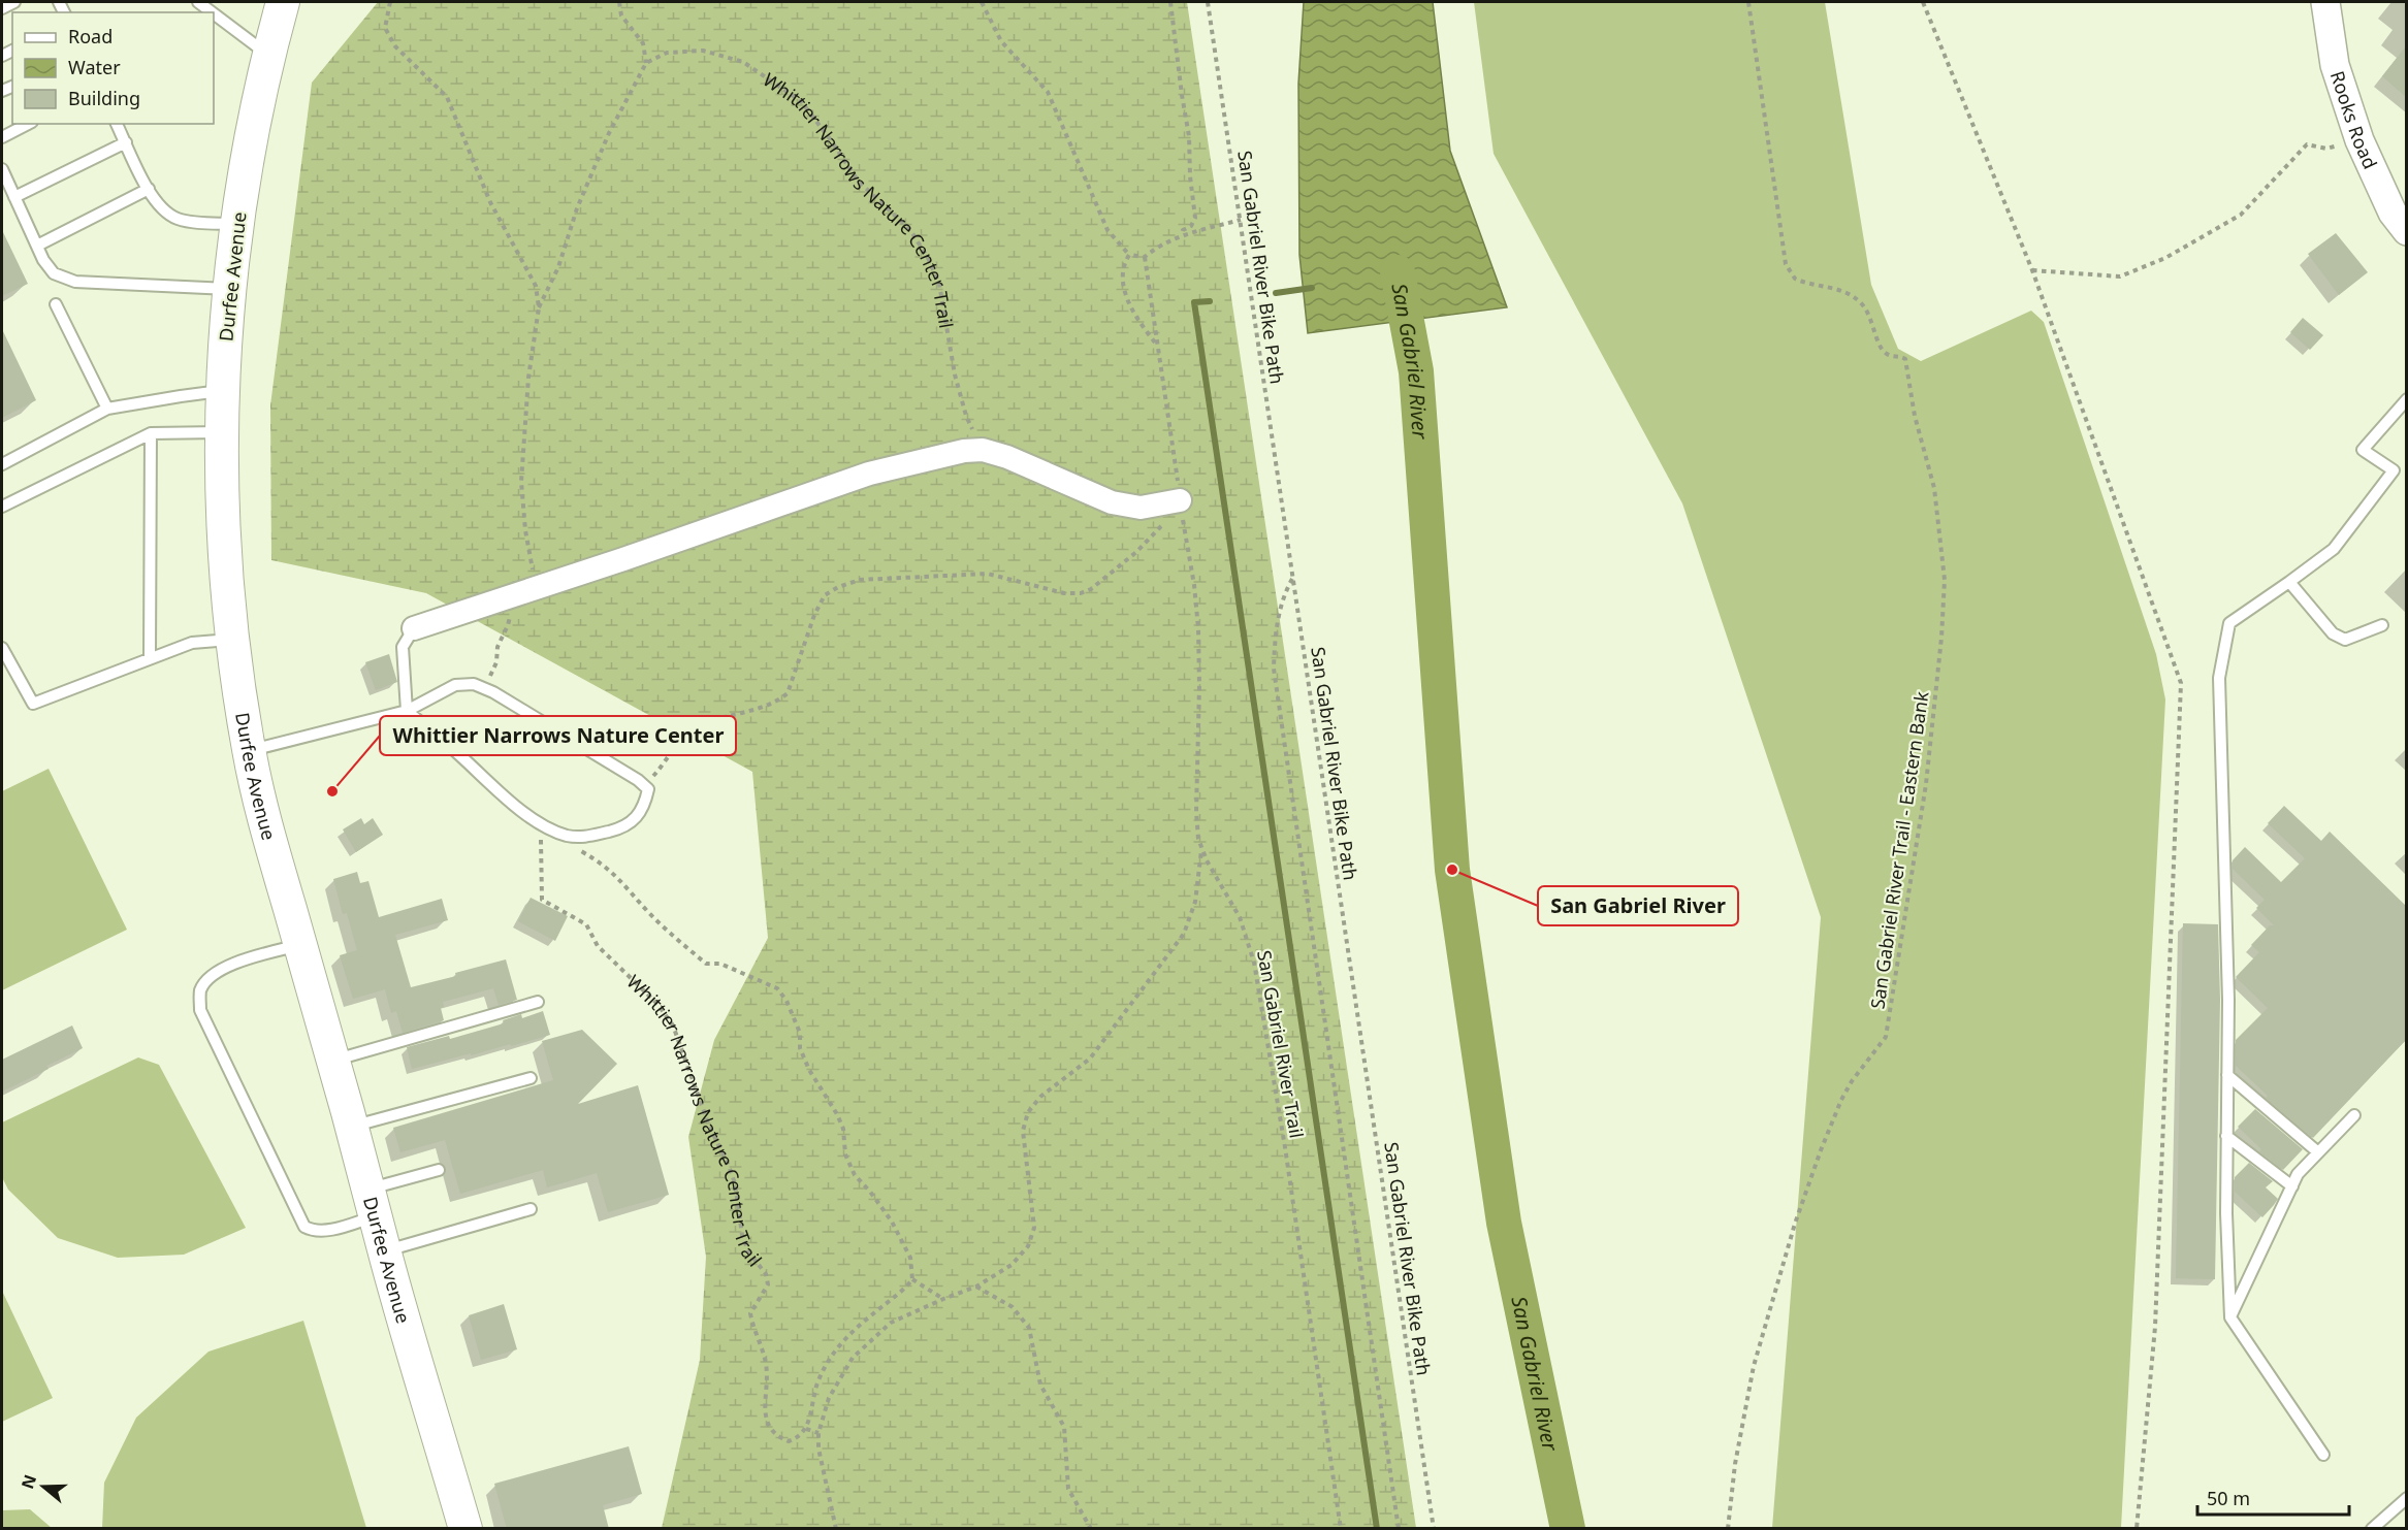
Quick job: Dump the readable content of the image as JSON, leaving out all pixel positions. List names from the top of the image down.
{
  "streets": {
    "main road": ["Durfee Avenue"],
    "street": ["Rooks Road"],
    "path": [
      "Whittier Narrows Nature Center Trail",
      "San Gabriel River Bike Path",
      "San Gabriel River Trail - Eastern Bank",
      "San Gabriel River Trail"
    ]
  },
  "water": ["San Gabriel River"],
  "places": ["Whittier Narrows Nature Center", "San Gabriel River"],
  "legend": ["Road", "Water", "Building"],
  "scale_bar": "50 m",
  "north": "left"
}
